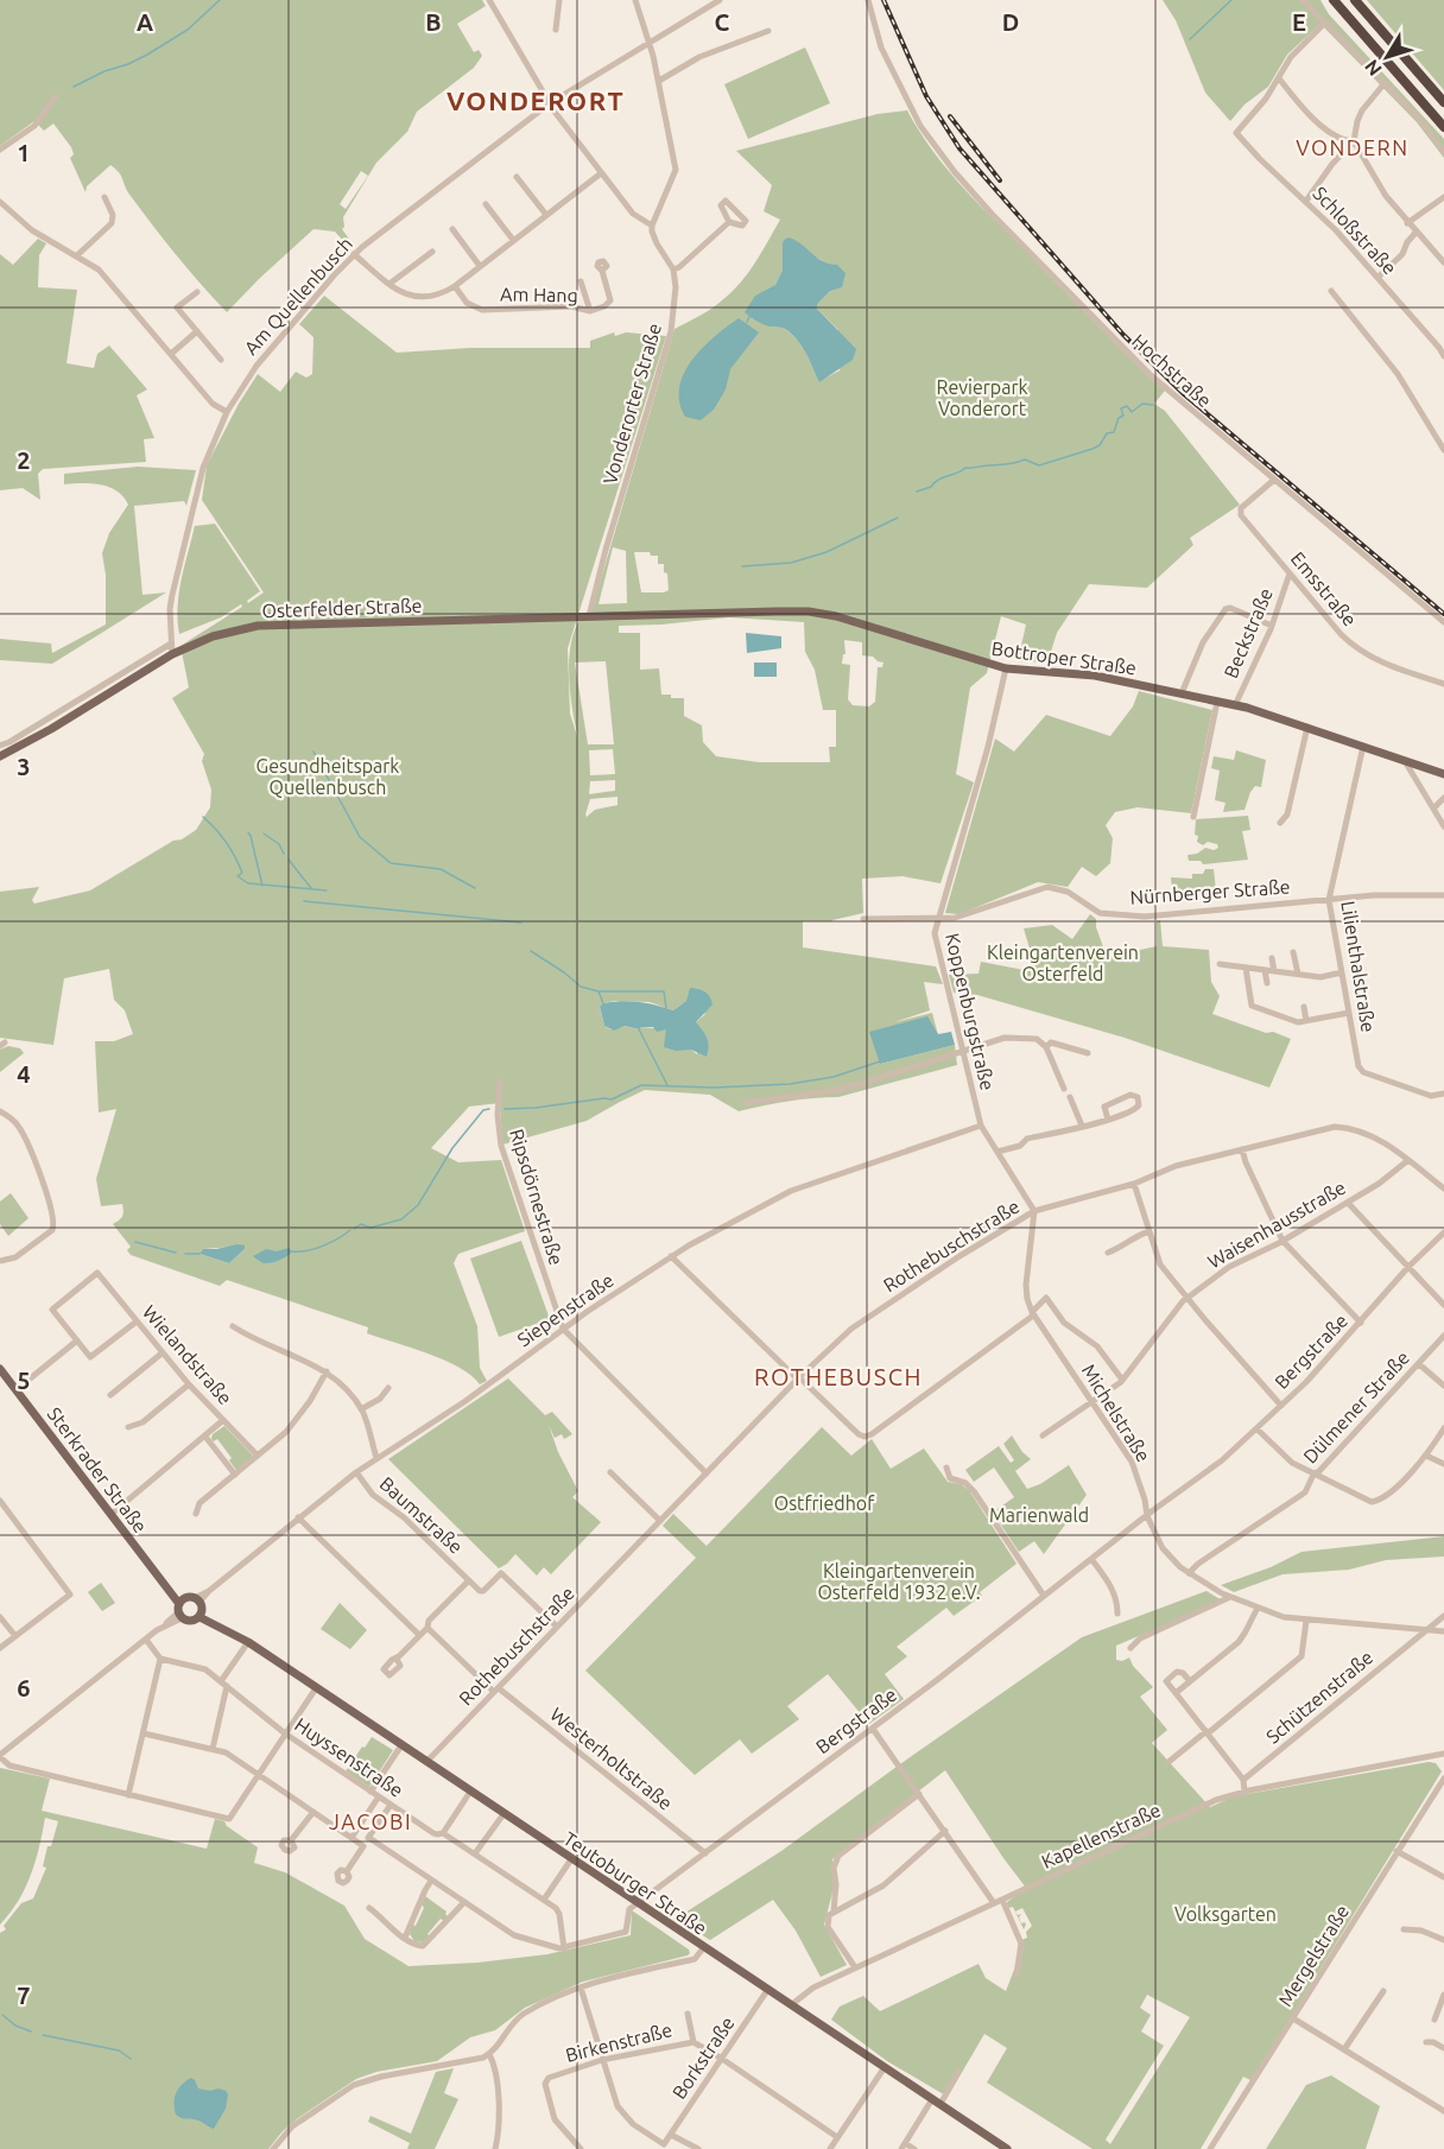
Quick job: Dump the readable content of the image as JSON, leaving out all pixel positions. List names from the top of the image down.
{
  "streets": {
    "main road": [
      "Osterfelder Straße",
      "Bottroper Straße",
      "Sterkrader Straße",
      "Teutoburger Straße"
    ],
    "street": [
      "Schloßstraße",
      "Am Hang",
      "Am Quellenbusch",
      "Hochstraße",
      "Vonderorter Straße",
      "Emsstraße",
      "Beckstraße",
      "Nürnberger Straße",
      "Lilienthalstraße",
      "Koppenburgstraße",
      "Ripsdörnestraße",
      "Waisenhausstraße",
      "Rothebuschstraße",
      "Siepenstraße",
      "Bergstraße",
      "Wielandstraße",
      "Dülmener Straße",
      "Michelstraße",
      "Baumstraße",
      "Schützenstraße",
      "Huyssenstraße",
      "Westerholtstraße",
      "Kapellenstraße",
      "Mergelstraße",
      "Birkenstraße",
      "Borkstraße"
    ]
  },
  "crossings": [
    ["Am Quellenbusch", "Osterfelder Straße"],
    ["Hochstraße", "Emsstraße"],
    ["Vonderorter Straße", "Osterfelder Straße"],
    ["Vonderorter Straße", "Bottroper Straße"],
    ["Emsstraße", "Beckstraße"],
    ["Osterfelder Straße", "Bottroper Straße"],
    ["Beckstraße", "Bottroper Straße"],
    ["Bottroper Straße", "Lilienthalstraße"],
    ["Bottroper Straße", "Koppenburgstraße"],
    ["Nürnberger Straße", "Lilienthalstraße"],
    ["Nürnberger Straße", "Koppenburgstraße"],
    ["Koppenburgstraße", "Rothebuschstraße"],
    ["Koppenburgstraße", "Siepenstraße"],
    ["Ripsdörnestraße", "Rothebuschstraße"],
    ["Ripsdörnestraße", "Siepenstraße"],
    ["Waisenhausstraße", "Rothebuschstraße"],
    ["Waisenhausstraße", "Michelstraße"],
    ["Rothebuschstraße", "Baumstraße"],
    ["Rothebuschstraße", "Westerholtstraße"],
    ["Rothebuschstraße", "Teutoburger Straße"],
    ["Siepenstraße", "Baumstraße"],
    ["Bergstraße", "Michelstraße"],
    ["Bergstraße", "Westerholtstraße"],
    ["Bergstraße", "Teutoburger Straße"],
    ["Dülmener Straße", "Michelstraße"],
    ["Michelstraße", "Schützenstraße"],
    ["Baumstraße", "Westerholtstraße"],
    ["Kapellenstraße", "Teutoburger Straße"],
    ["Teutoburger Straße", "Borkstraße"],
    ["Birkenstraße", "Borkstraße"]
  ],
  "districts": [
    "VONDERORT",
    "VONDERN",
    "ROTHEBUSCH",
    "JACOBI"
  ],
  "parks": [
    "Revierpark Vonderort",
    "Gesundheitspark Quellenbusch",
    "Kleingartenverein Osterfeld",
    "Ostfriedhof",
    "Marienwald",
    "Kleingartenverein Osterfeld 1932 e.V.",
    "Volksgarten"
  ],
  "north": "bottom left",
  "grid": {
    "columns": [
      "A",
      "B",
      "C",
      "D",
      "E"
    ],
    "rows": [
      "1",
      "2",
      "3",
      "4",
      "5",
      "6",
      "7"
    ]
  }
}
